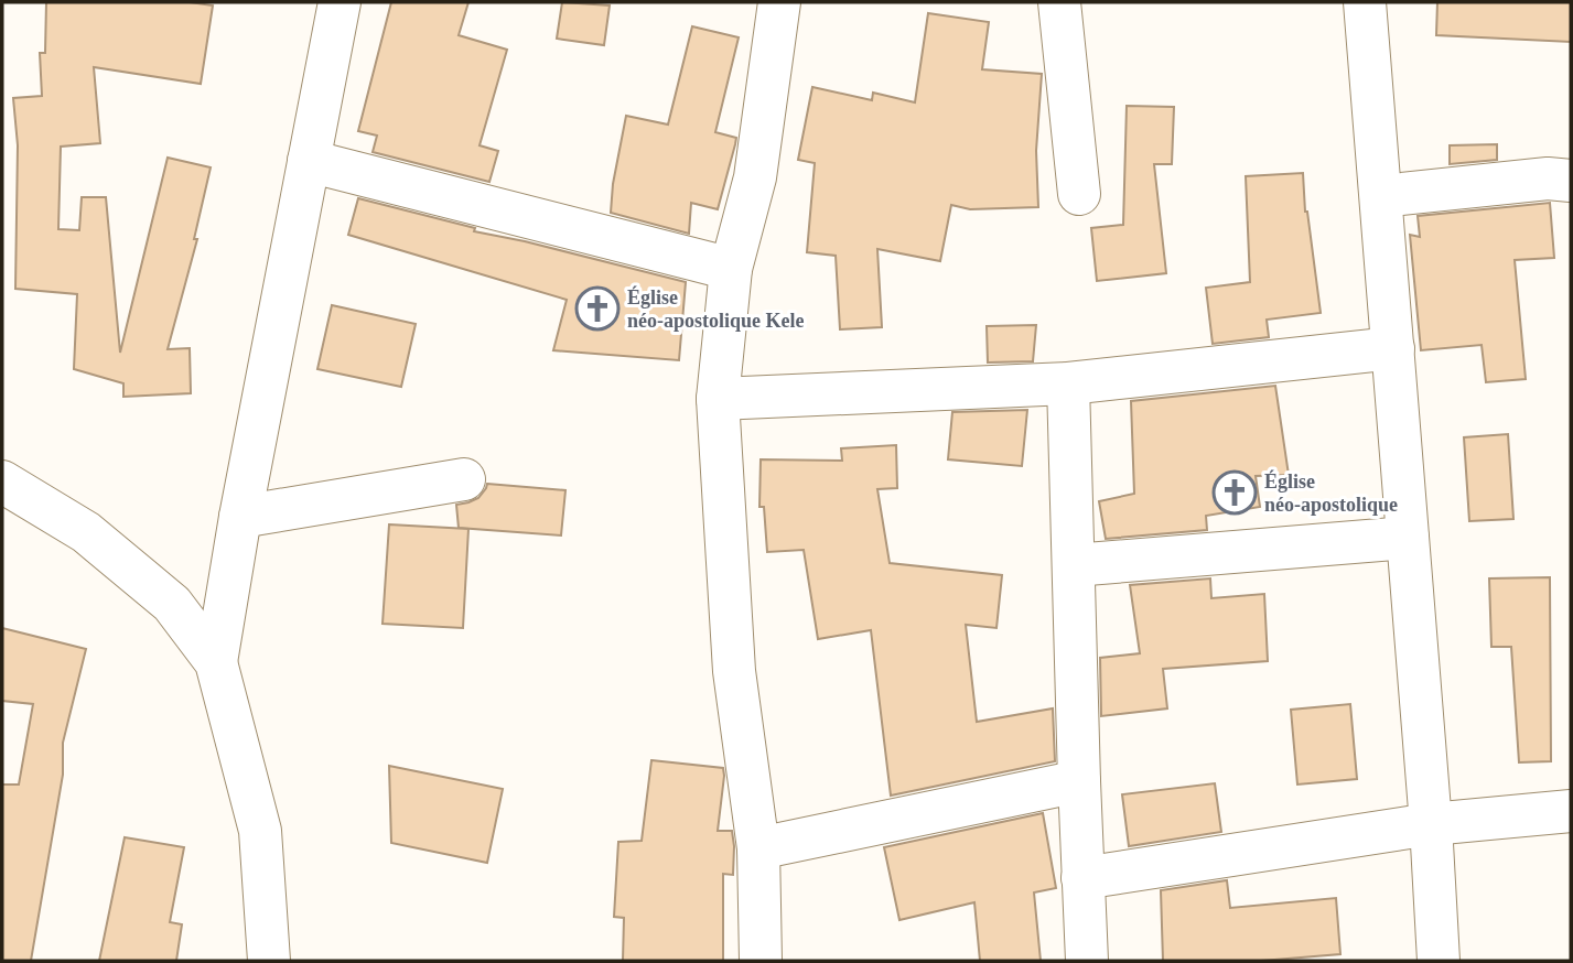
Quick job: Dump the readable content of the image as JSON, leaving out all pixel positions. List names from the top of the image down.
{
  "places": {
    "church": ["Église néo-apostolique Kele", "Église néo-apostolique"]
  }
}
